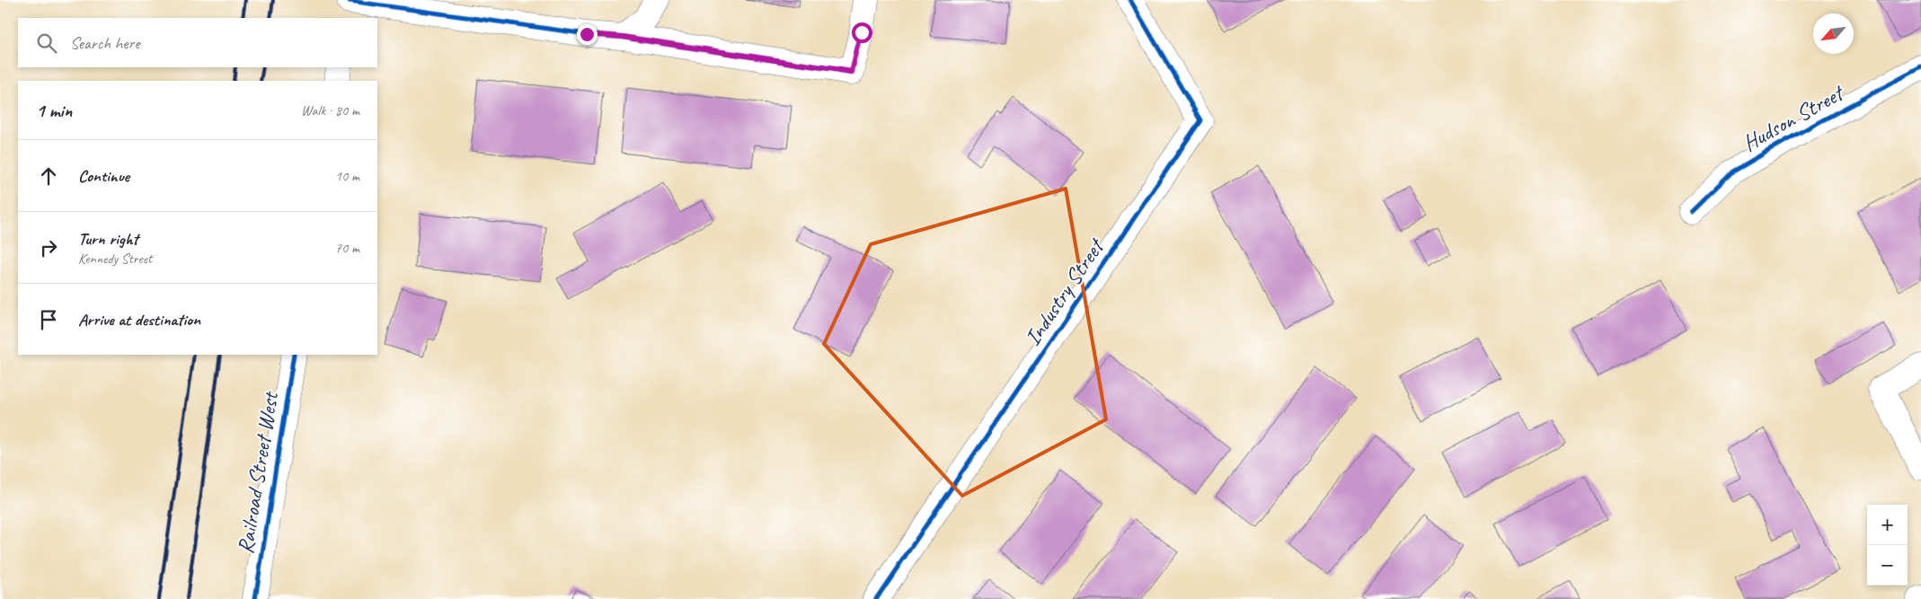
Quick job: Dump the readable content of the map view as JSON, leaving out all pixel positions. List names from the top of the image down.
{
  "streets": {
    "street": ["Hudson Street", "Industry Street", "Railroad Street West"]
  },
  "north": "bottom left",
  "page": {
    "search": "Search here",
    "heading": ["1 min", "Walk · 80 m"],
    "list": [
      ["Continue", "10 m"],
      ["Turn right", "Kennedy Street", "70 m"],
      "Arrive at destination"
    ],
    "map_buttons": ["+", "−"]
  }
}
